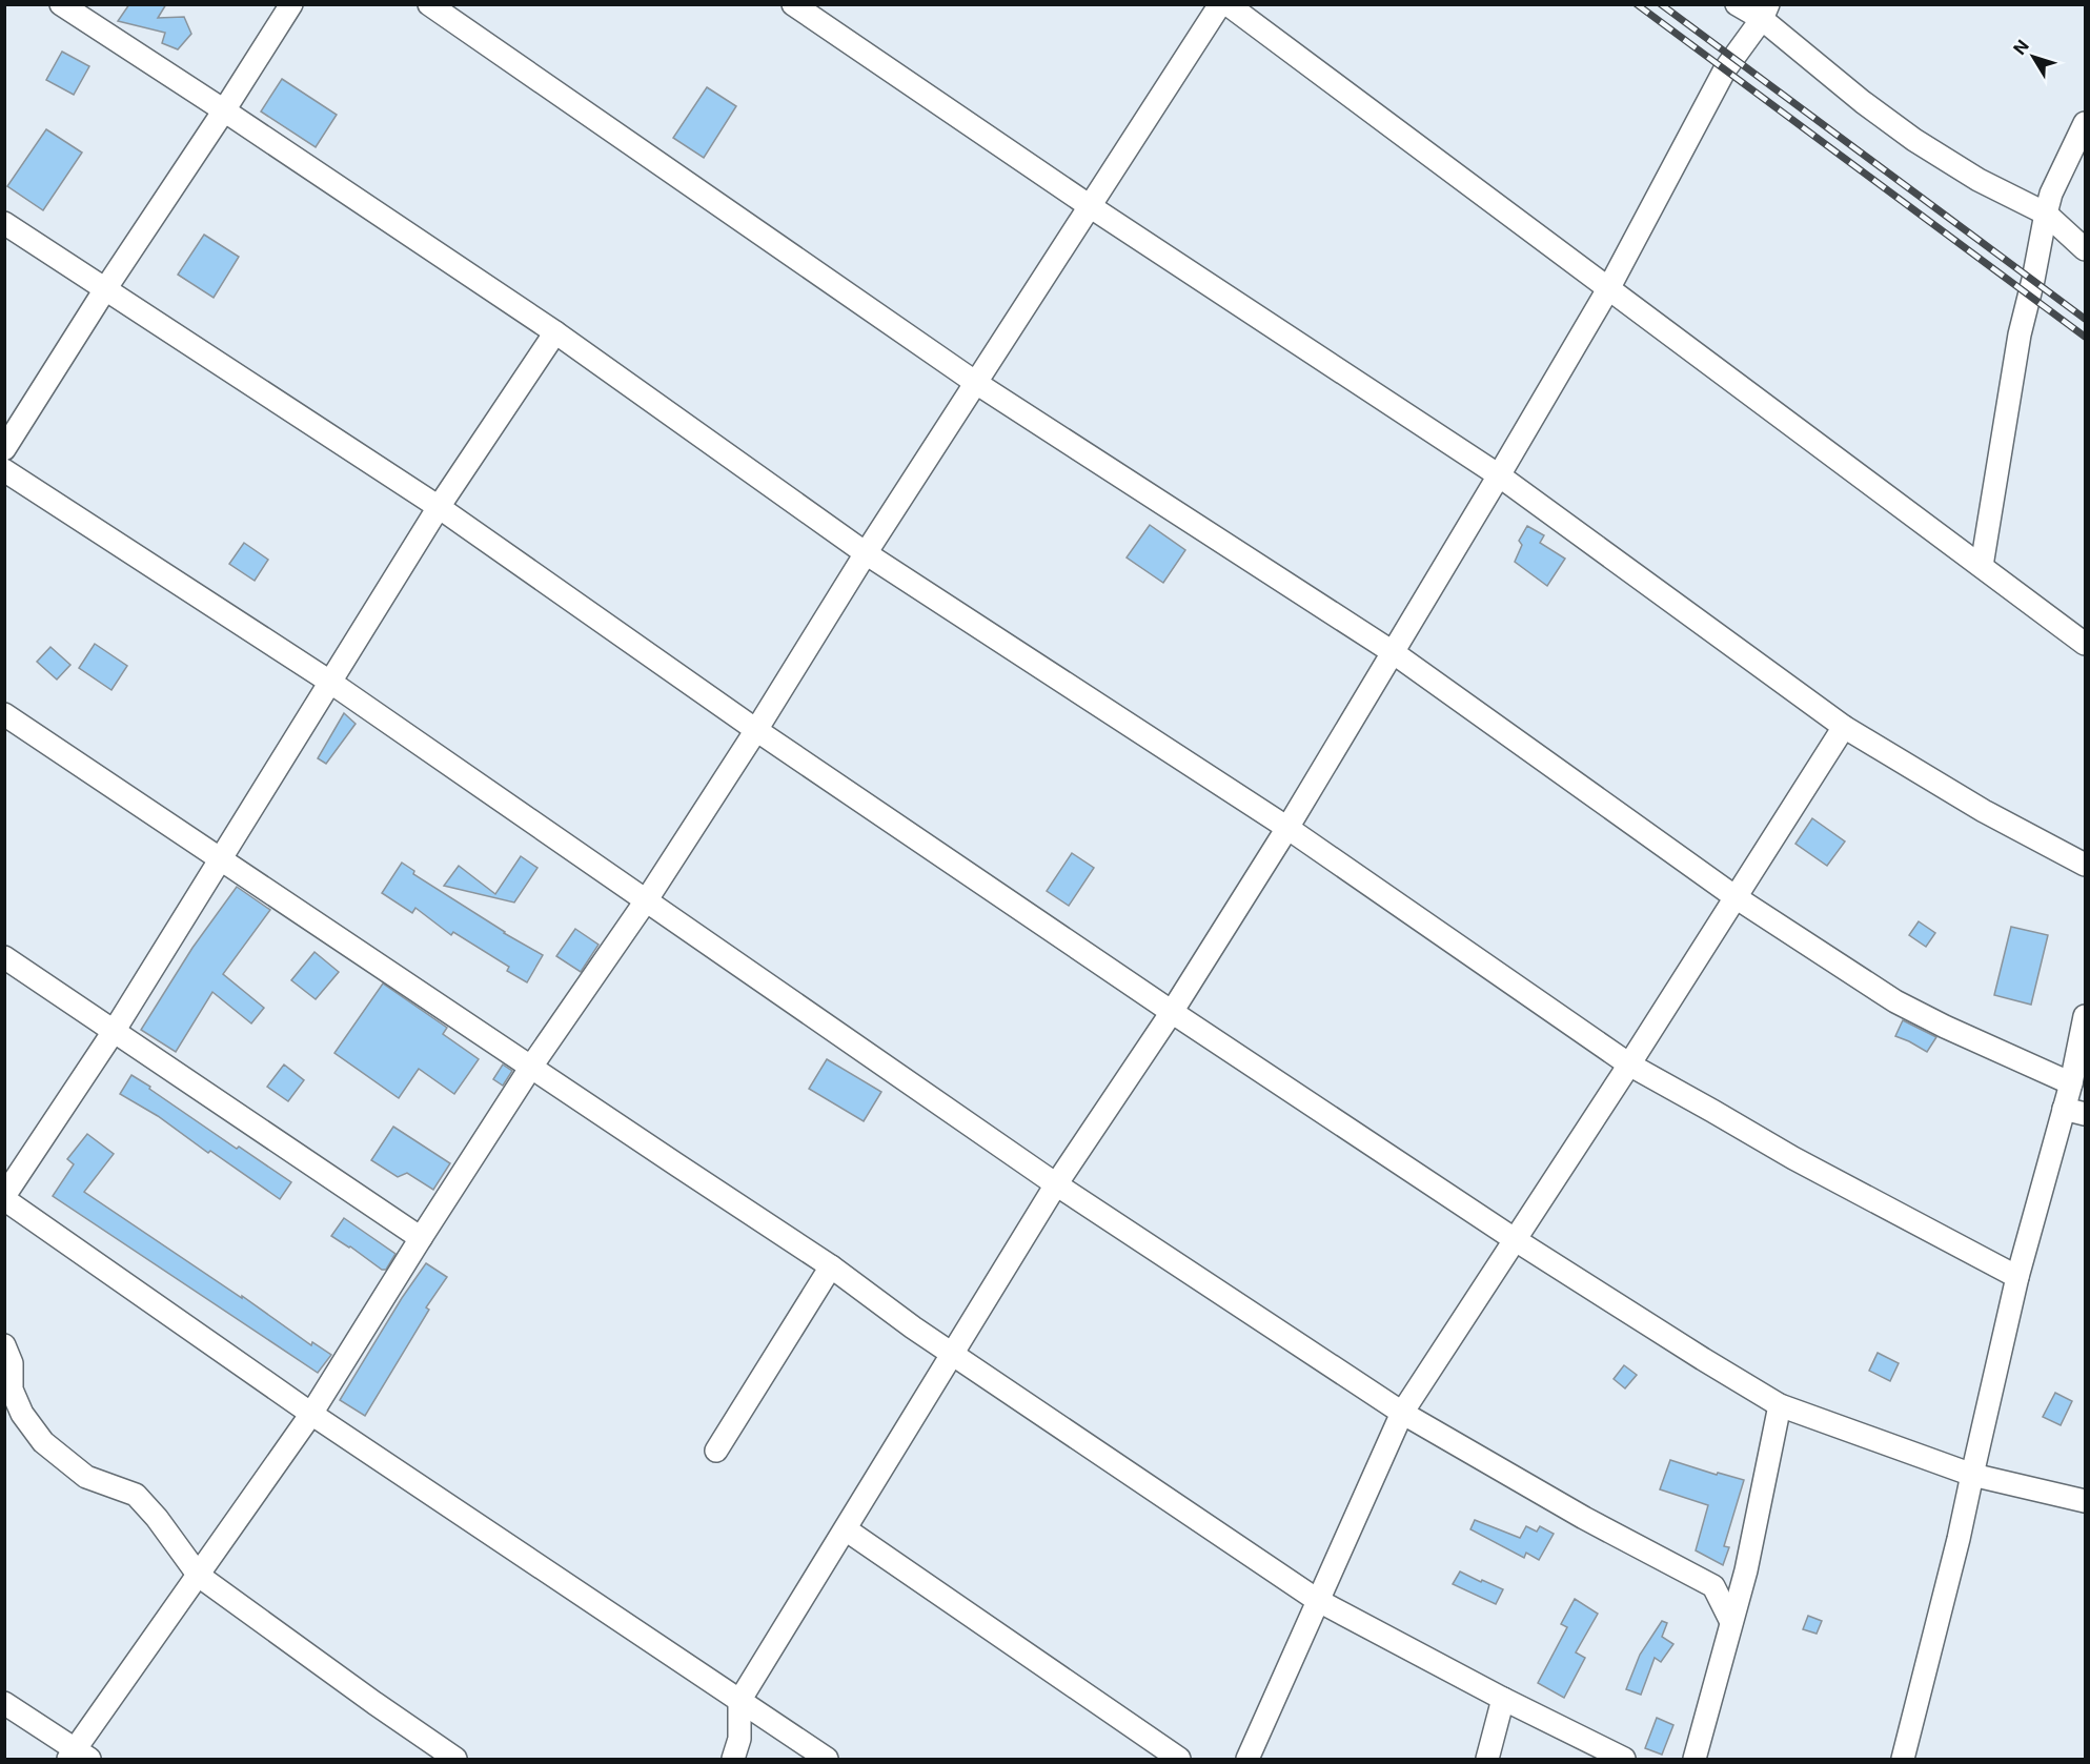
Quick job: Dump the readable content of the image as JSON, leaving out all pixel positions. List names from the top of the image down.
{
  "north": "top left"
}
